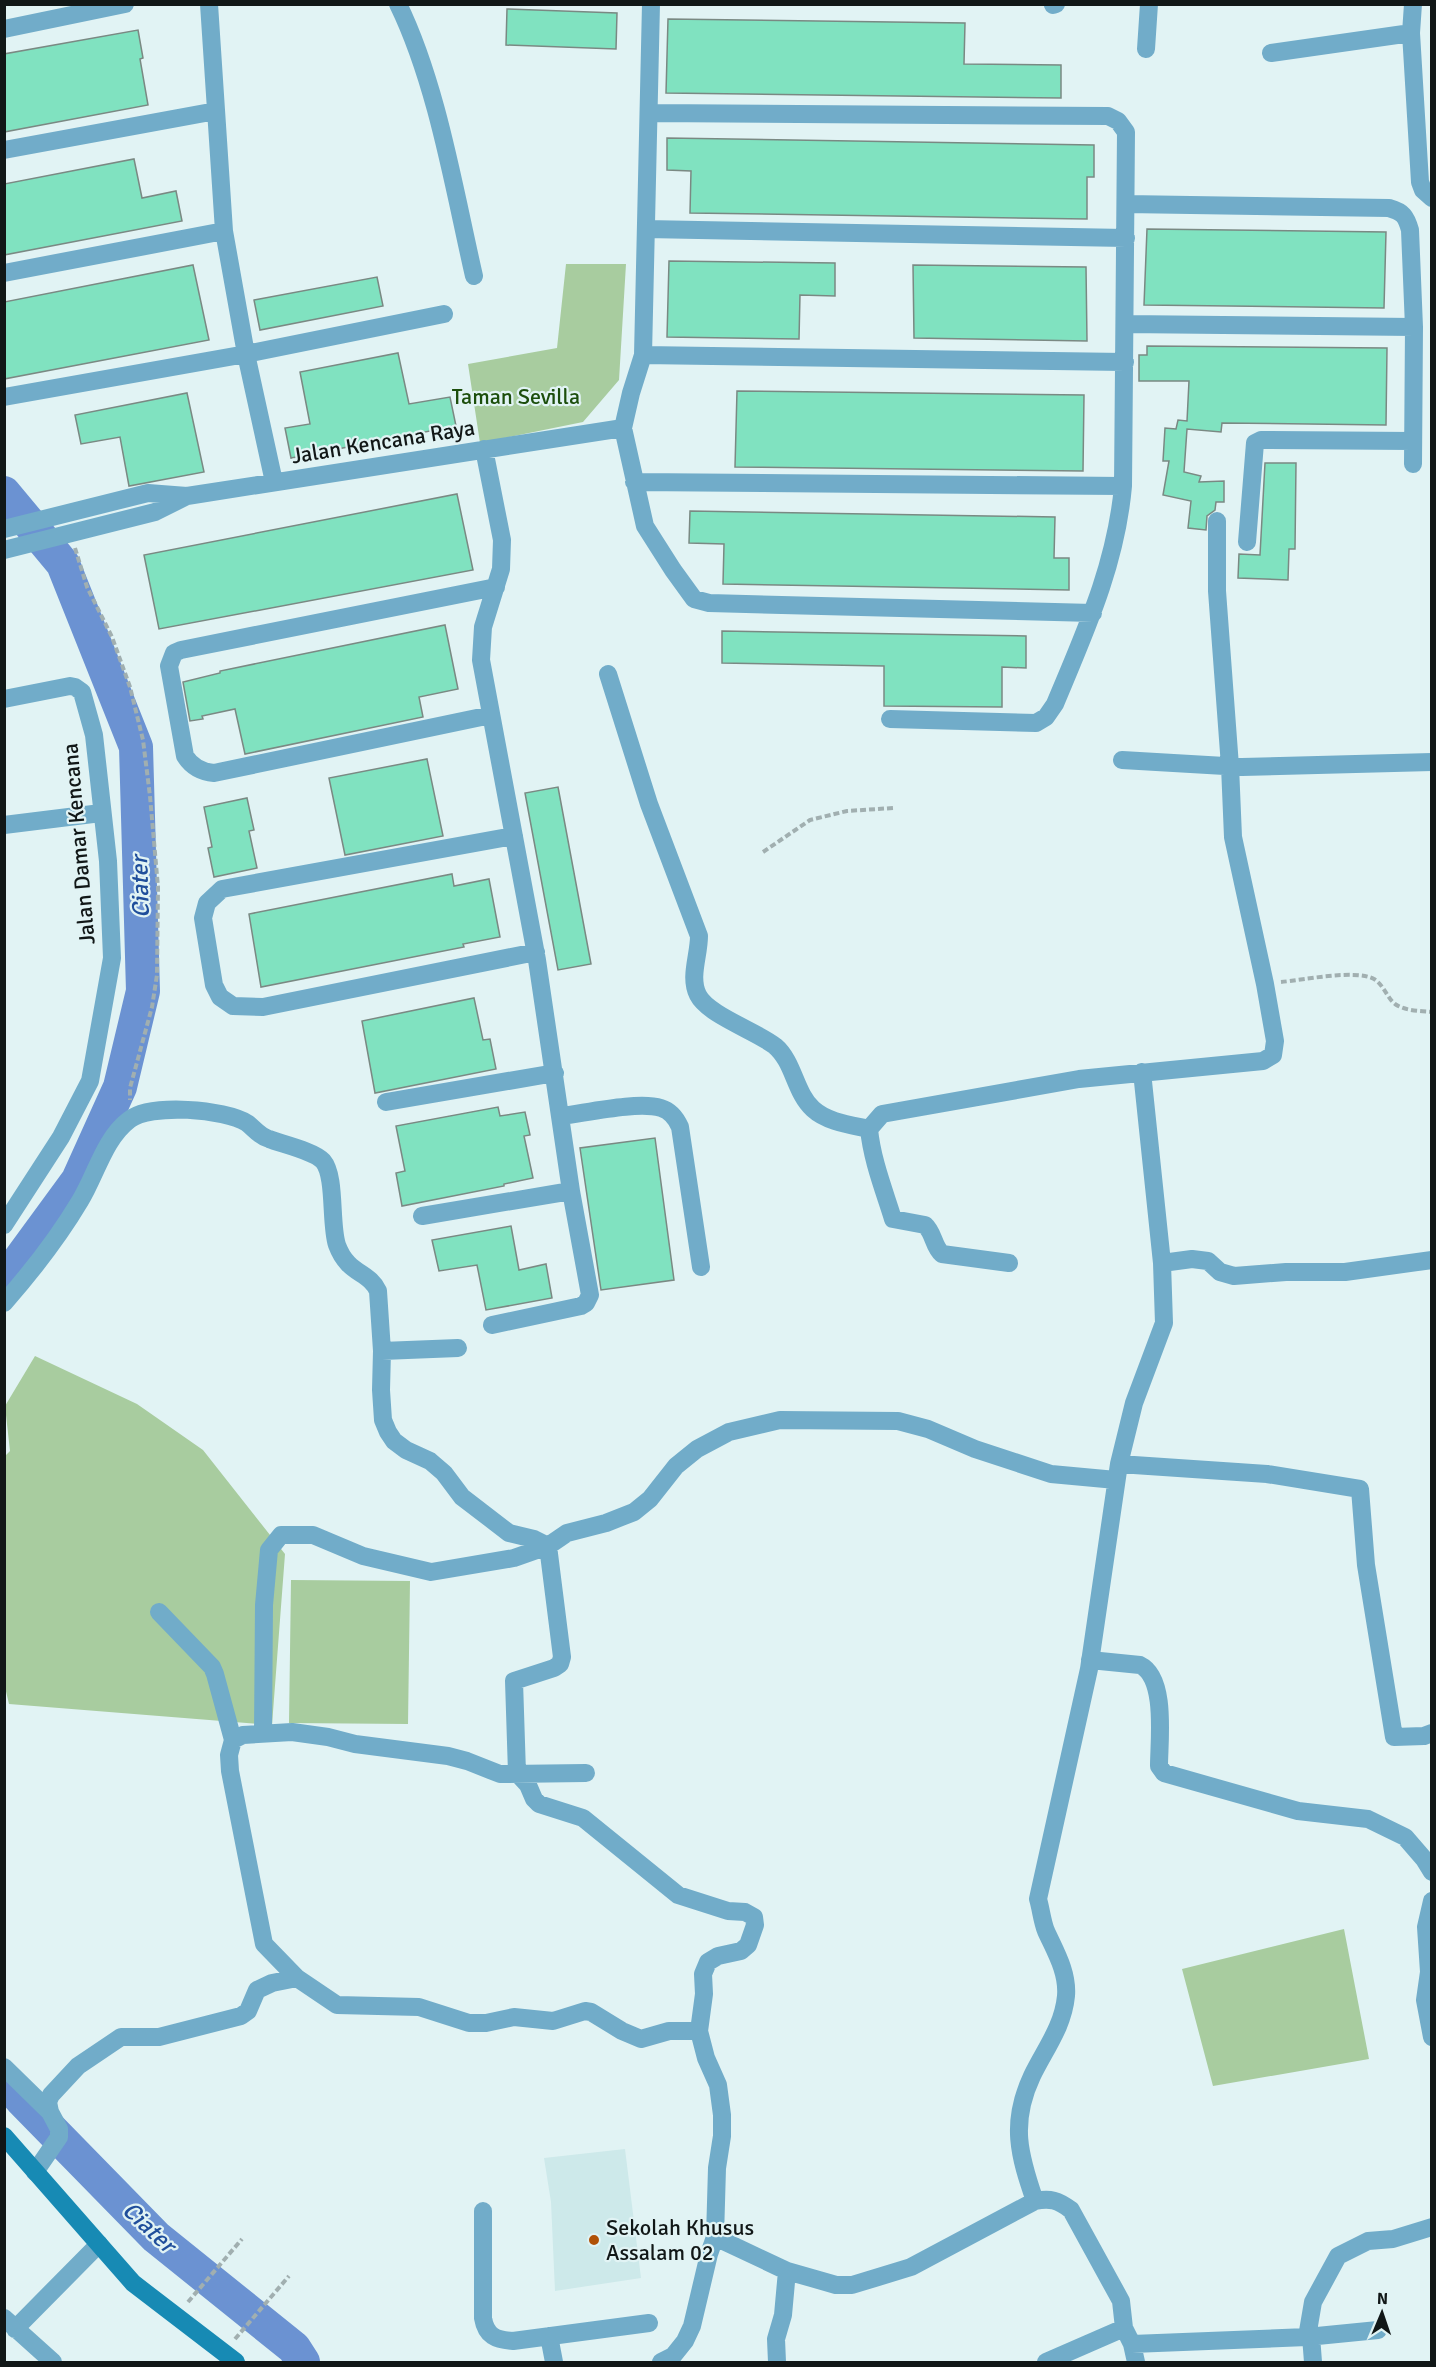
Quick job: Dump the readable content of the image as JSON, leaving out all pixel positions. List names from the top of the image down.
{
  "streets": {
    "street": ["Jalan Kencana Raya", "Jalan Damar Kencana"]
  },
  "water": ["Ciater"],
  "parks": ["Taman Sevilla"],
  "places": ["Sekolah Khusus Assalam 02"],
  "north": "top"
}
